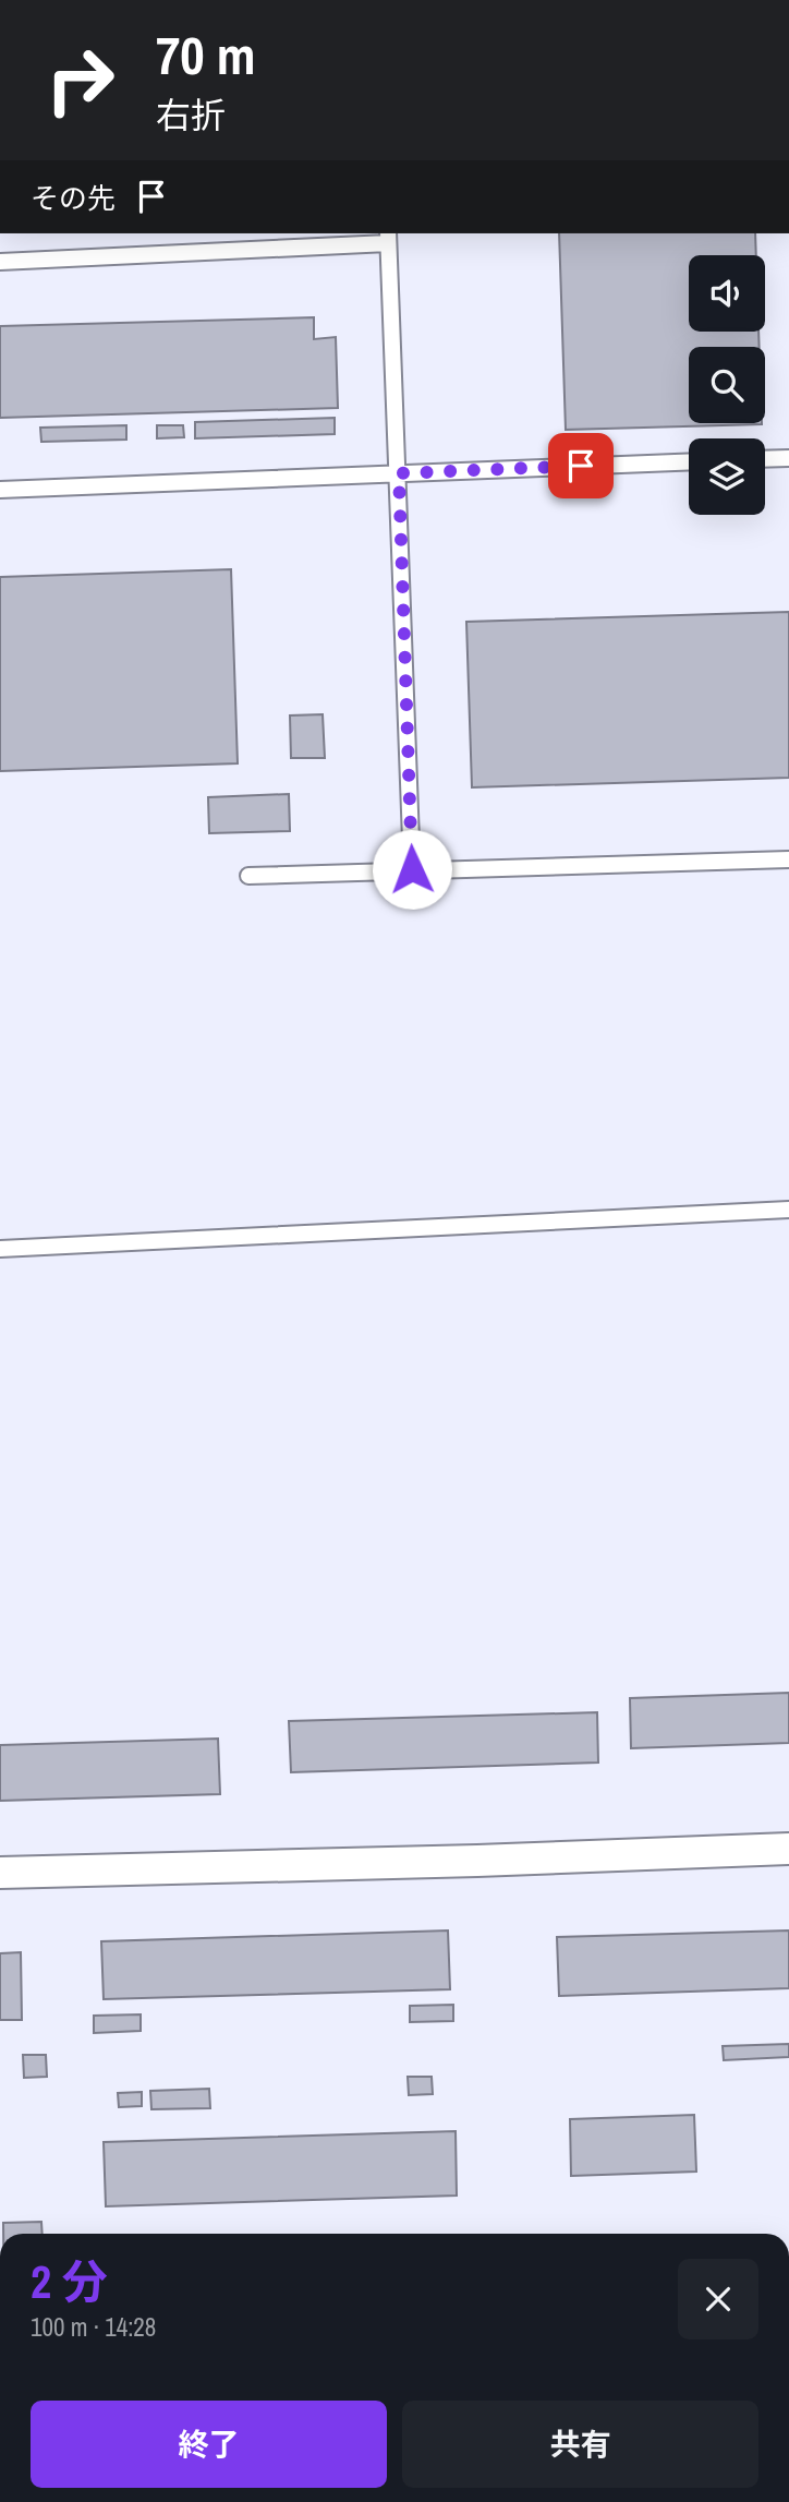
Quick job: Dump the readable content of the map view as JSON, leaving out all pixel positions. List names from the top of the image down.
{
  "page": {
    "turn": ["70 m", "右折"],
    "then": "その先",
    "heading": ["2 分", "100 m · 14:28"],
    "buttons": ["終了", "共有"]
  }
}
